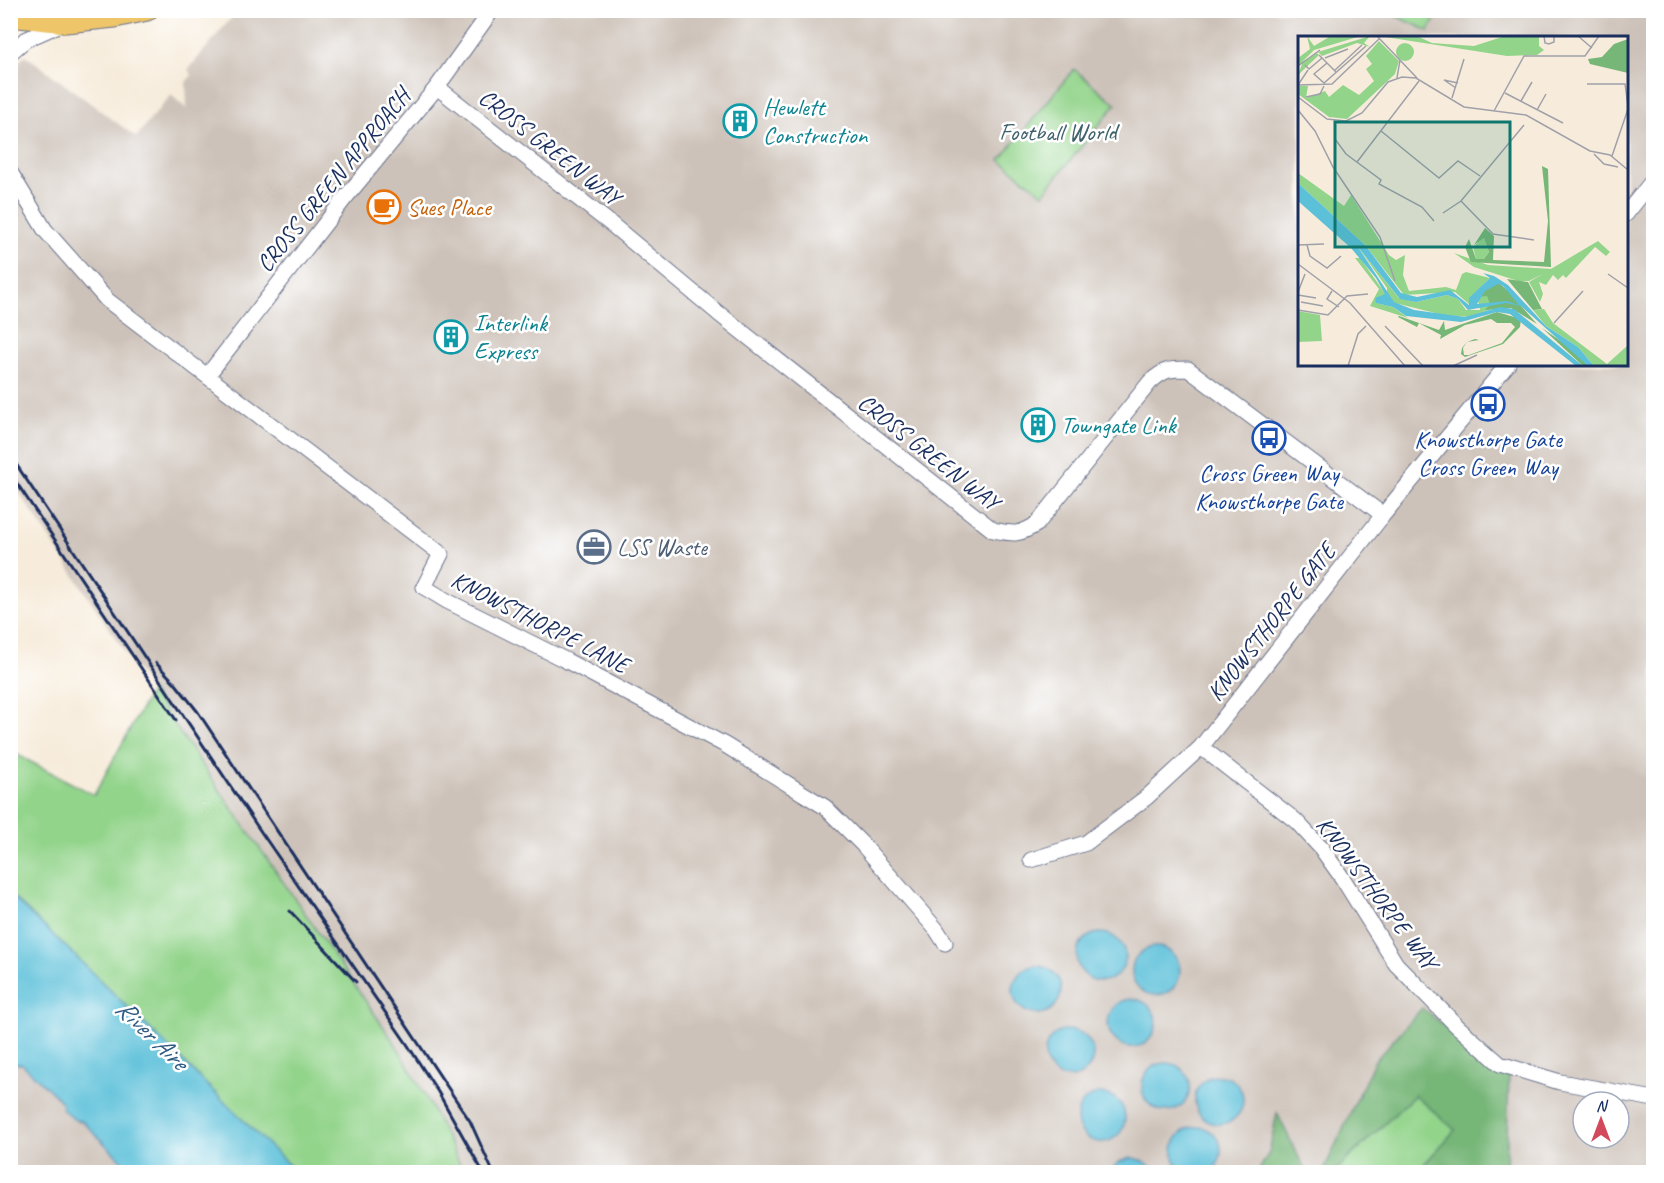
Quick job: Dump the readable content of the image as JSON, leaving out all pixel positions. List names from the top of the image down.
{
  "streets": {
    "street": [
      "CROSS GREEN WAY",
      "CROSS GREEN APPROACH",
      "KNOWSTHORPE LANE",
      "KNOWSTHORPE GATE",
      "KNOWSTHORPE WAY"
    ]
  },
  "crossings": [
    ["CROSS GREEN WAY", "CROSS GREEN APPROACH"],
    ["CROSS GREEN WAY", "KNOWSTHORPE GATE"],
    ["CROSS GREEN APPROACH", "KNOWSTHORPE LANE"],
    ["KNOWSTHORPE GATE", "KNOWSTHORPE WAY"]
  ],
  "water": ["River Aire"],
  "parks": ["Football World"],
  "places": {
    "building": ["Hewlett Construction", "Interlink Express", "Towngate Link"],
    "cafe": ["Sues Place"],
    "bus stop": ["Knowsthorpe Gate Cross Green Way", "Cross Green Way Knowsthorpe Gate"],
    "office": ["LSS Waste"]
  },
  "north": "top"
}
